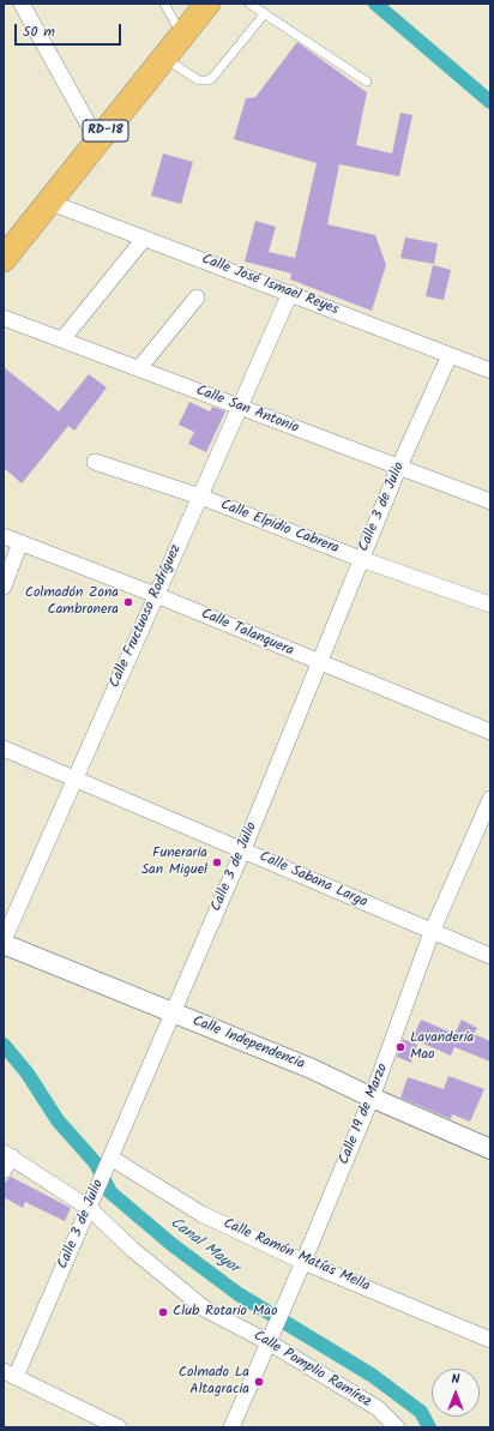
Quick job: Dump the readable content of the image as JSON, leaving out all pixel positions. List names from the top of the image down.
{
  "streets": {
    "main road": ["RD-18"],
    "street": [
      "Calle José Ismael Reyes",
      "Calle San Antonio",
      "Calle 3 de Julio",
      "Calle Elpidio Cabrera",
      "Calle Fructuoso Rodríguez",
      "Calle Talanquera",
      "Calle Sabana Larga",
      "Calle Independencia",
      "Calle 19 de Marzo",
      "Calle Ramón Matías Mella",
      "Calle Pomplio Ramírez"
    ]
  },
  "crossings": [
    ["RD-18", "Calle José Ismael Reyes"],
    ["Calle José Ismael Reyes", "Calle 3 de Julio"],
    ["Calle José Ismael Reyes", "Calle Fructuoso Rodríguez"],
    ["Calle San Antonio", "Calle 3 de Julio"],
    ["Calle San Antonio", "Calle Fructuoso Rodríguez"],
    ["Calle 3 de Julio", "Calle Elpidio Cabrera"],
    ["Calle 3 de Julio", "Calle Talanquera"],
    ["Calle 3 de Julio", "Calle Sabana Larga"],
    ["Calle 3 de Julio", "Calle Independencia"],
    ["Calle 3 de Julio", "Calle Ramón Matías Mella"],
    ["Calle 3 de Julio", "Calle Pomplio Ramírez"],
    ["Calle Elpidio Cabrera", "Calle Fructuoso Rodríguez"],
    ["Calle Fructuoso Rodríguez", "Calle Talanquera"],
    ["Calle Fructuoso Rodríguez", "Calle Sabana Larga"],
    ["Calle Sabana Larga", "Calle 19 de Marzo"],
    ["Calle Independencia", "Calle 19 de Marzo"],
    ["Calle 19 de Marzo", "Calle Ramón Matías Mella"],
    ["Calle 19 de Marzo", "Calle Pomplio Ramírez"]
  ],
  "water": ["Canal Mayor"],
  "places": [
    "Colmadón Zona Cambronera",
    "Funeraria San Miguel",
    "Lavandería Mao",
    "Club Rotario Mao",
    "Colmado La Altagracia"
  ],
  "scale_bar": "50 m",
  "north": "top"
}
